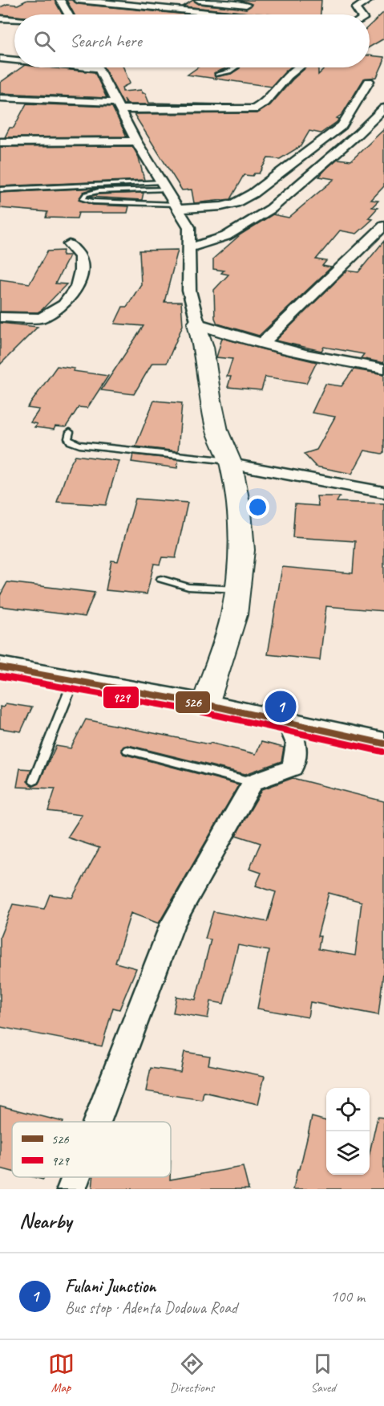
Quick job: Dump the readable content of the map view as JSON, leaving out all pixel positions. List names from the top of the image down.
{
  "lines": ["transit line 526", "transit line 929"],
  "legend": ["526", "929"],
  "page": {
    "search": "Search here",
    "pins": "1",
    "heading": "Nearby",
    "list": [
      {
        "mark": "1",
        "name": "Fulani Junction",
        "note": "Bus stop · Adenta Dodowa Road",
        "value": "100 m"
      }
    ],
    "nav": ["Map", "Directions", "Saved"]
  }
}
